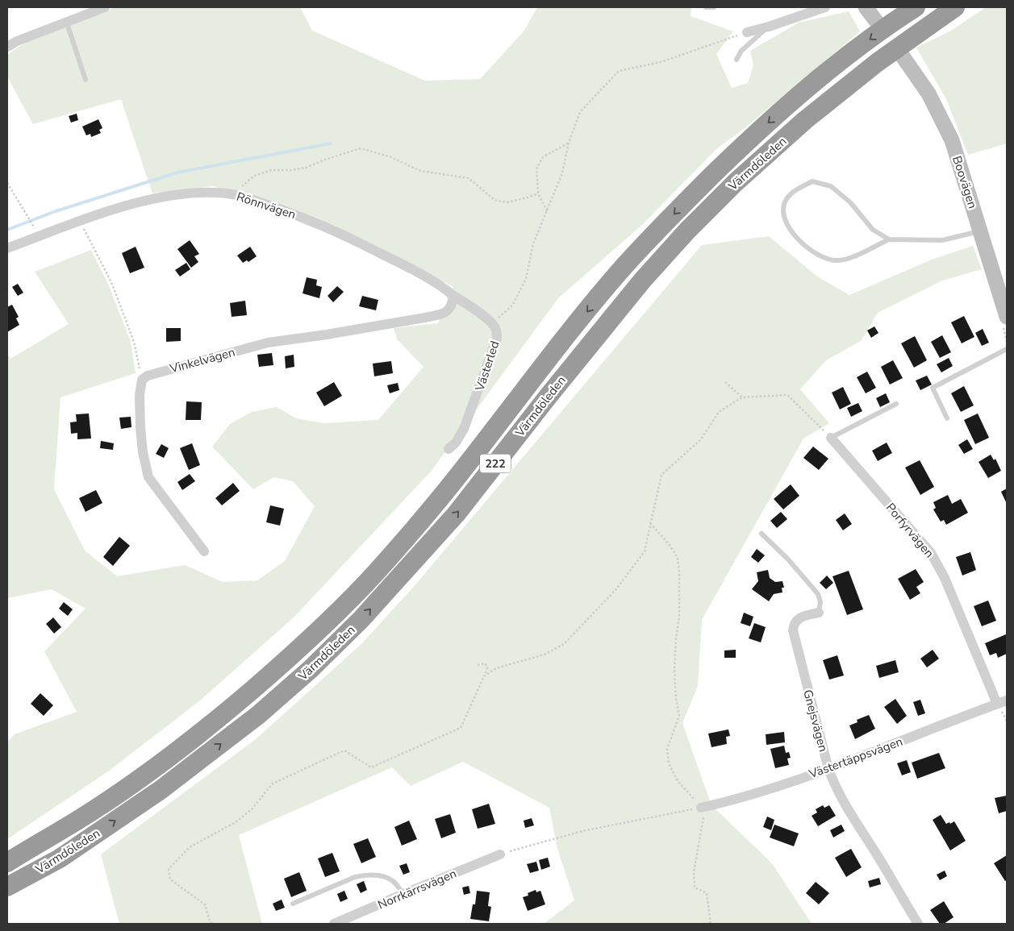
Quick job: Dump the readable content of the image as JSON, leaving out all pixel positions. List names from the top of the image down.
{
  "streets": {
    "highway": ["Värmdöleden", "222"],
    "street": [
      "Boovägen",
      "Rönnvägen",
      "Vinkelvägen",
      "Västerled",
      "Porfyrvägen",
      "Gnejsvägen",
      "Västertäppsvägen",
      "Norrkärrsvägen"
    ]
  },
  "crossings": [
    ["Rönnvägen", "Vinkelvägen"],
    ["Rönnvägen", "Västerled"],
    ["Vinkelvägen", "Västerled"],
    ["Porfyrvägen", "Västertäppsvägen"],
    ["Gnejsvägen", "Västertäppsvägen"]
  ]
}
